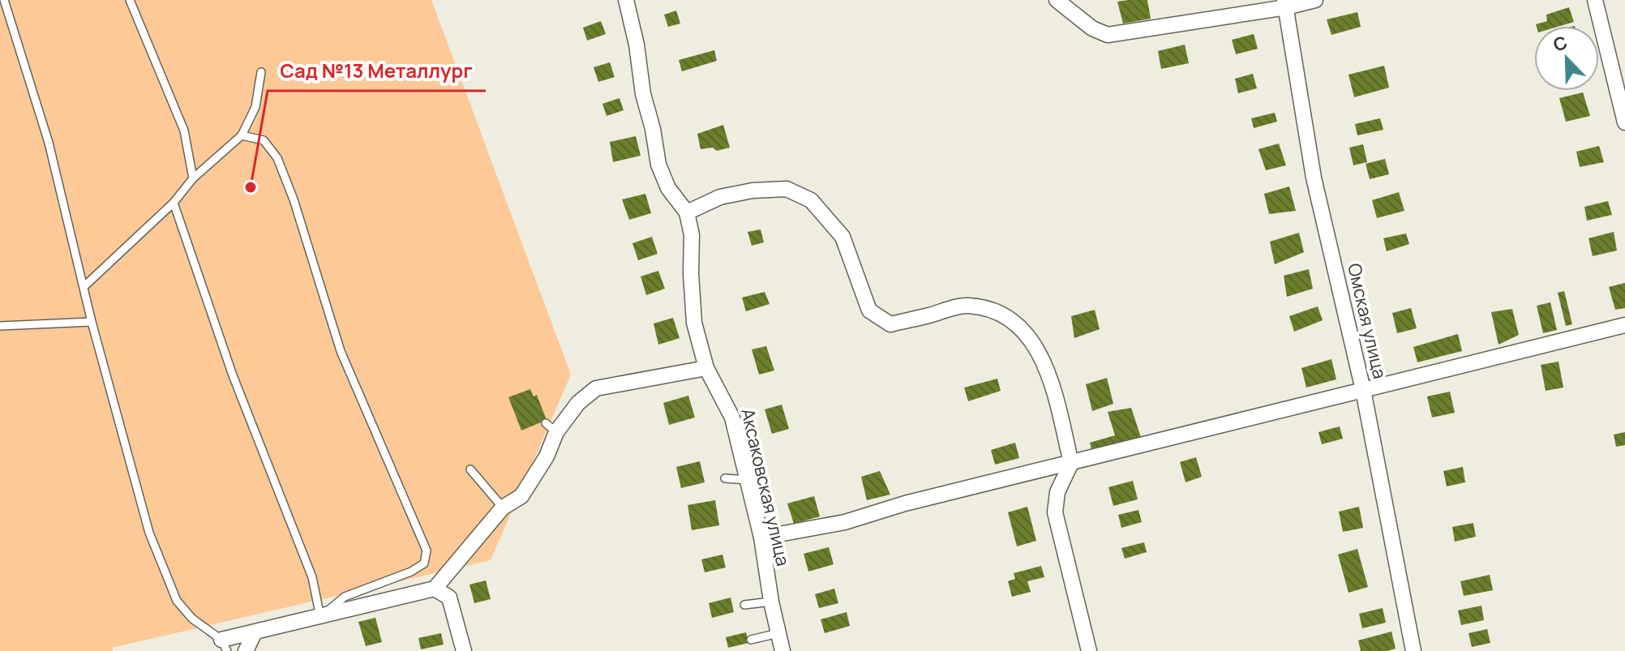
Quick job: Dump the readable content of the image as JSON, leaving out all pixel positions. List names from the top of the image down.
{
  "streets": {
    "street": ["Омская улица", "Аксаковская улица"]
  },
  "places": ["Сад №13 Металлург"],
  "north": "top left"
}
